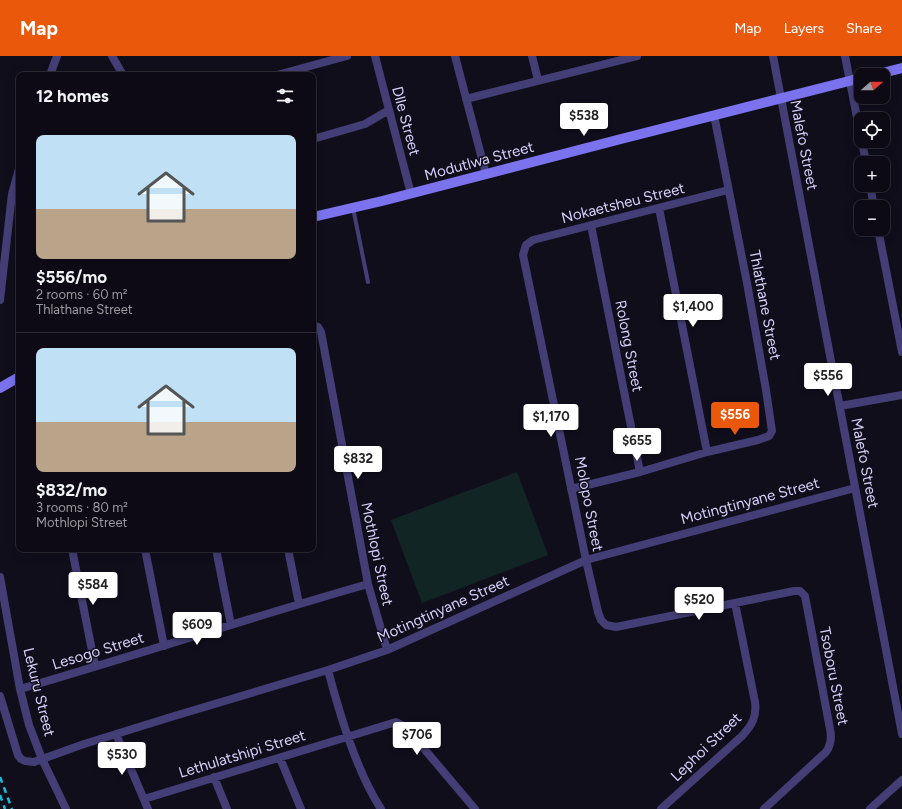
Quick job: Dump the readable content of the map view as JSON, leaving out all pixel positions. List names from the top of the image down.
{
  "streets": {
    "street": [
      "Dlle Street",
      "Malefo Street",
      "Modutlwa Street",
      "Nokaetsheu Street",
      "Thlathane Street",
      "Rolong Street",
      "Motingtinyane Street",
      "Molopo Street",
      "Mothlopi Street",
      "Lesogo Street",
      "Tsoboru Street",
      "Lekuru Street",
      "Lephoi Street",
      "Lethulatshipi Street"
    ]
  },
  "crossings": [
    ["Dlle Street", "Modutlwa Street"],
    ["Malefo Street", "Modutlwa Street"],
    ["Malefo Street", "Motingtinyane Street"],
    ["Modutlwa Street", "Thlathane Street"],
    ["Nokaetsheu Street", "Thlathane Street"],
    ["Nokaetsheu Street", "Rolong Street"],
    ["Nokaetsheu Street", "Molopo Street"],
    ["Motingtinyane Street", "Molopo Street"],
    ["Motingtinyane Street", "Mothlopi Street"],
    ["Motingtinyane Street", "Lekuru Street"],
    ["Molopo Street", "Tsoboru Street"],
    ["Molopo Street", "Lephoi Street"],
    ["Mothlopi Street", "Lesogo Street"],
    ["Lesogo Street", "Lekuru Street"],
    ["Tsoboru Street", "Lephoi Street"]
  ],
  "north": "right",
  "page": {
    "header": "Map",
    "nav": ["Map", "Layers", "Share"],
    "map_buttons": ["+", "−"],
    "heading": "12 homes",
    "price": [
      "$538",
      "$1,400",
      "$556",
      "$556",
      "$1,170",
      "$655",
      "$832",
      "$584",
      "$520",
      "$609",
      "$706",
      "$530"
    ],
    "list": [
      {
        "name": "$556/mo",
        "note": "2 rooms · 60 m² · Thlathane Street"
      },
      {
        "name": "$832/mo",
        "note": "3 rooms · 80 m² · Mothlopi Street"
      }
    ]
  }
}
